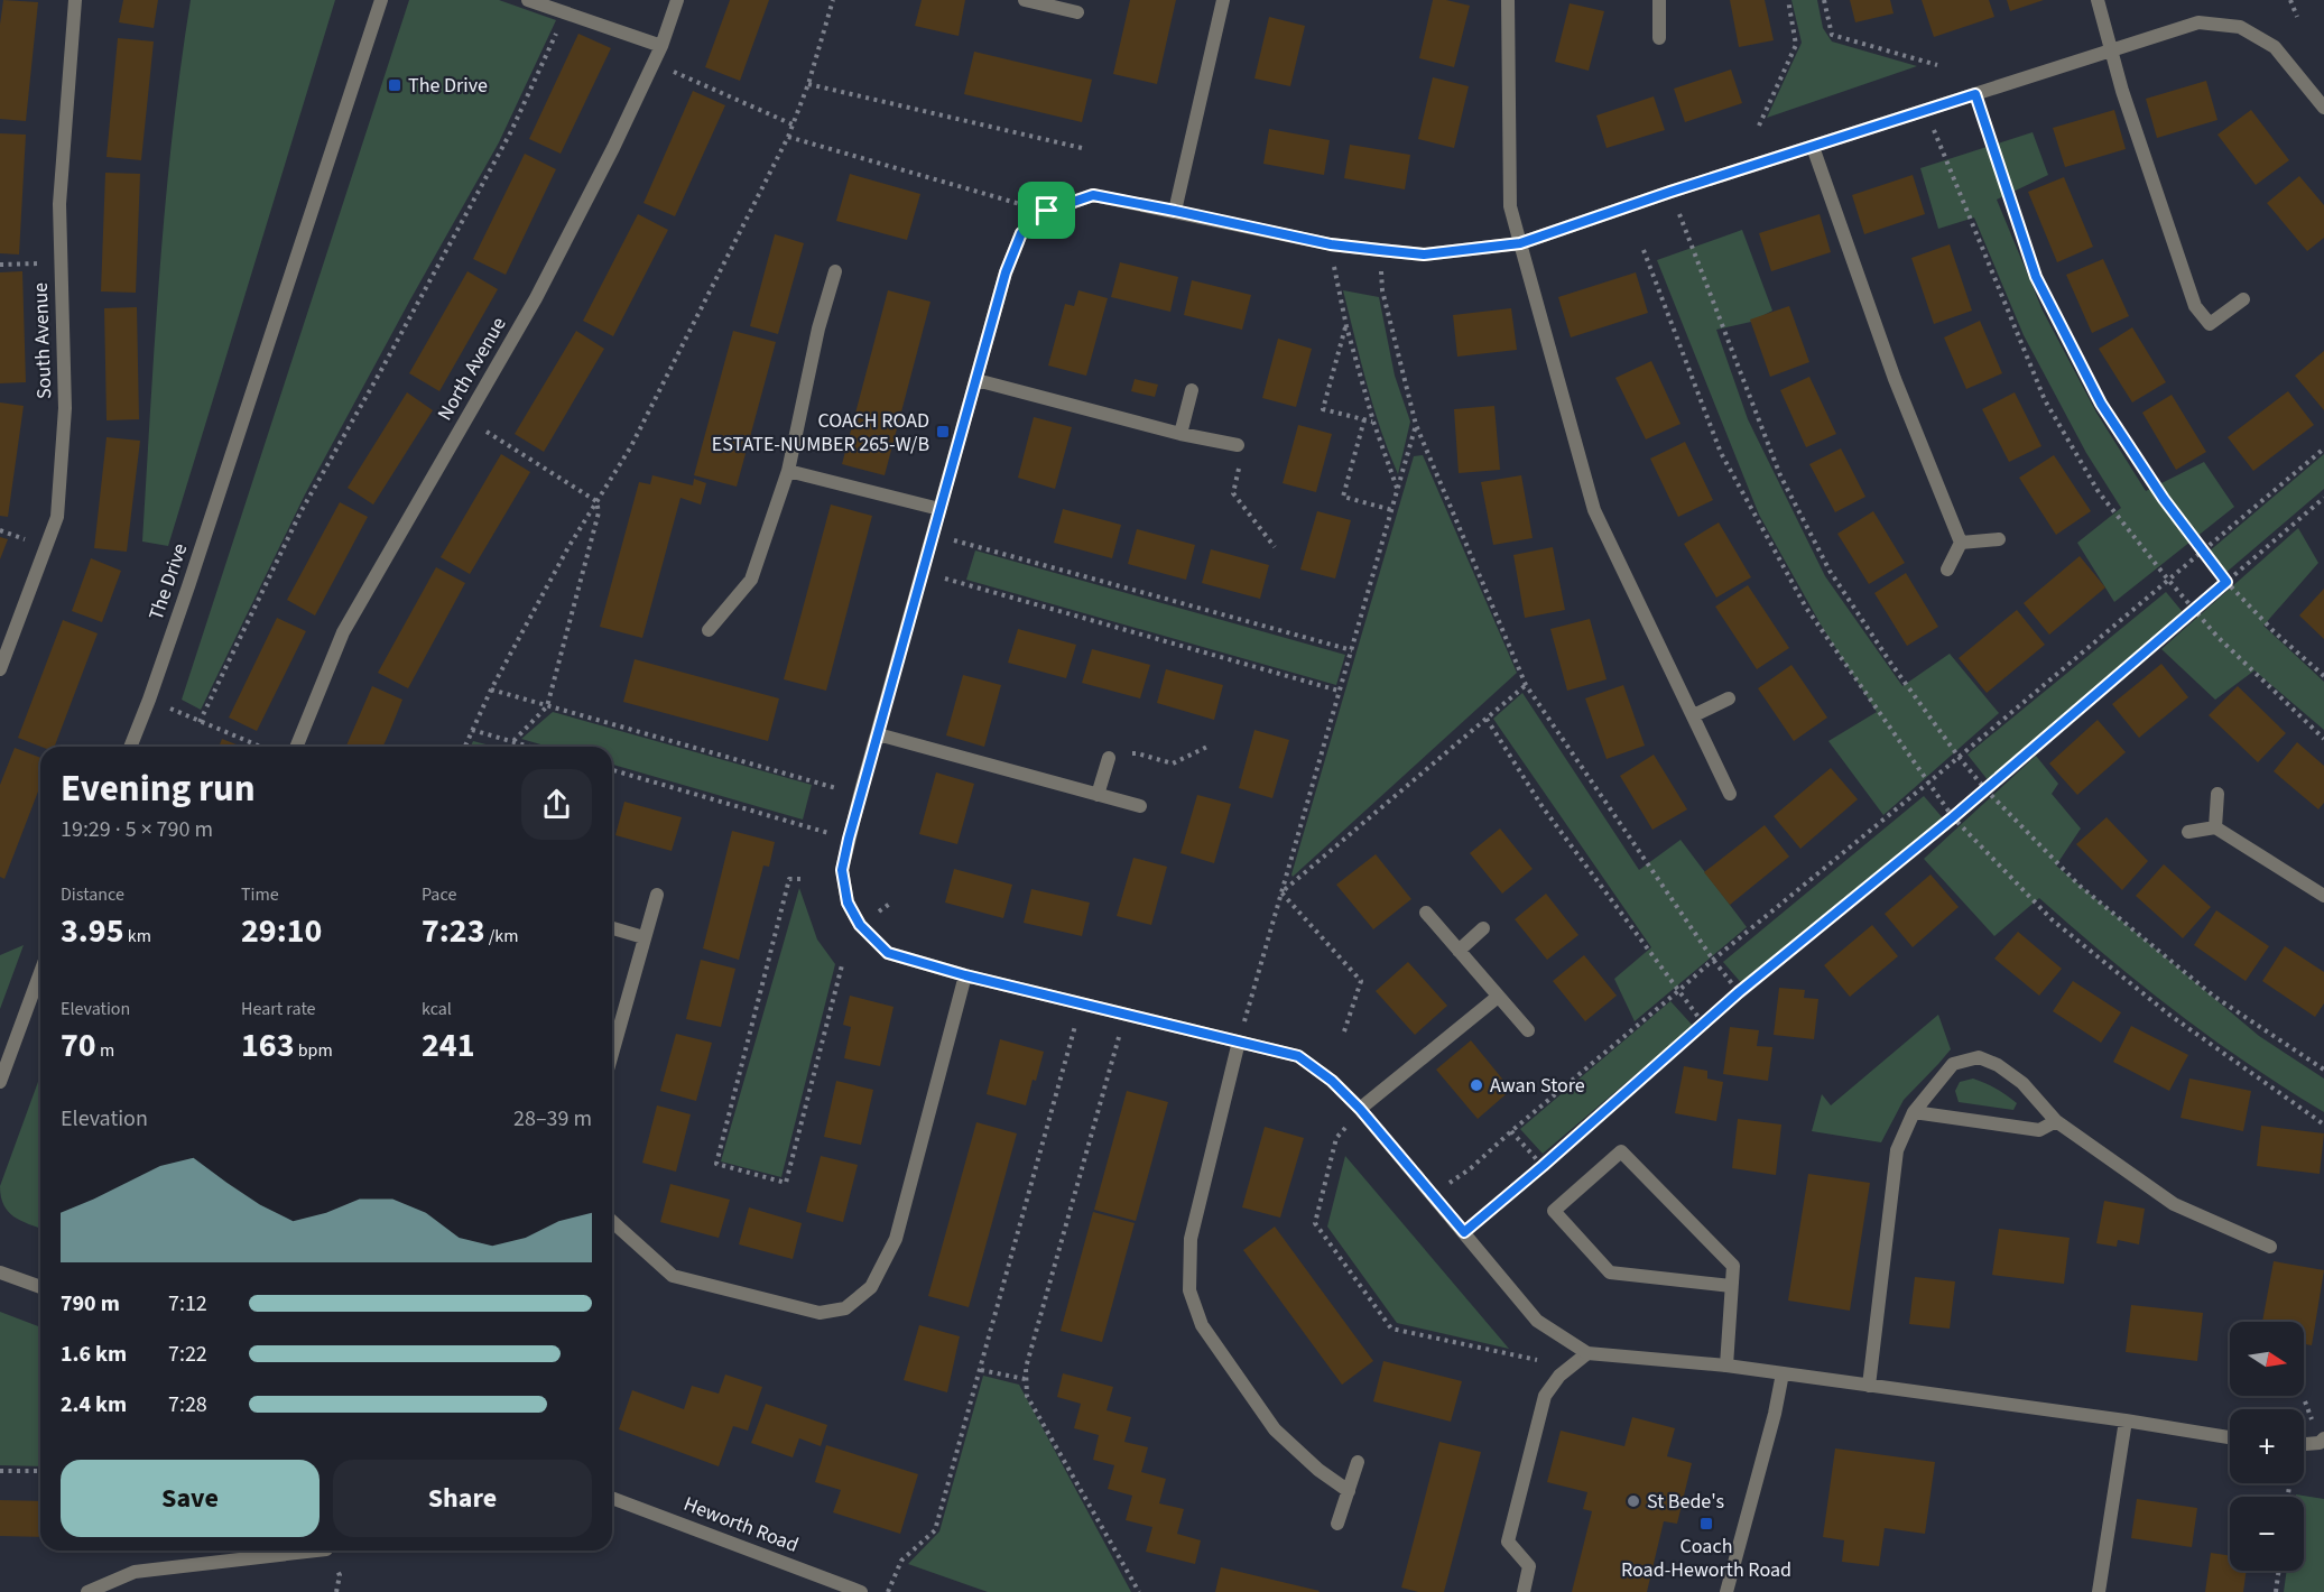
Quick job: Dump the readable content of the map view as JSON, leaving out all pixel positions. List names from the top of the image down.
{
  "streets": {
    "street": [
      "South Avenue",
      "North Avenue",
      "The Drive",
      "Heworth Road"
    ]
  },
  "places": {
    "transit": ["The Drive", "COACH ROAD ESTATE-NUMBER 265-W/B", "Coach Road-Heworth Road"],
    "other": ["Awan Store", "St Bede's"]
  },
  "north": "right",
  "page": {
    "heading": ["Evening run", "19:29 · 5 × 790 m"],
    "stats": [
      ["Distance", "3.95 km"],
      ["Time", "29:10"],
      ["Pace", "7:23 /km"],
      ["Elevation", "70 m"],
      ["Heart rate", "163 bpm"],
      ["kcal", "241"]
    ],
    "chart": ["Elevation", "28–39 m"],
    "list": [
      {
        "name": "790 m",
        "note": "7:12"
      },
      {
        "name": "1.6 km",
        "note": "7:22"
      },
      {
        "name": "2.4 km",
        "note": "7:28"
      }
    ],
    "map_buttons": ["+", "−"],
    "buttons": ["Save", "Share"]
  }
}
